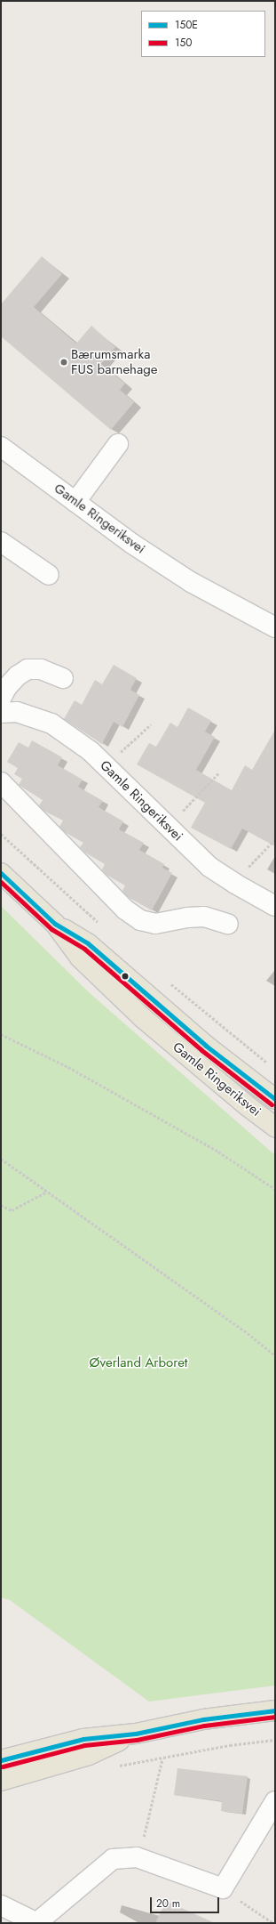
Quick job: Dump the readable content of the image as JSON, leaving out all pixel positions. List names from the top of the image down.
{
  "streets": {
    "main road": ["Gamle Ringeriksvei"]
  },
  "parks": ["Øverland Arboret"],
  "places": ["Bærumsmarka FUS barnehage"],
  "lines": ["transit line 150E", "transit line 150"],
  "legend": ["150E", "150"],
  "scale_bar": "20 m"
}
